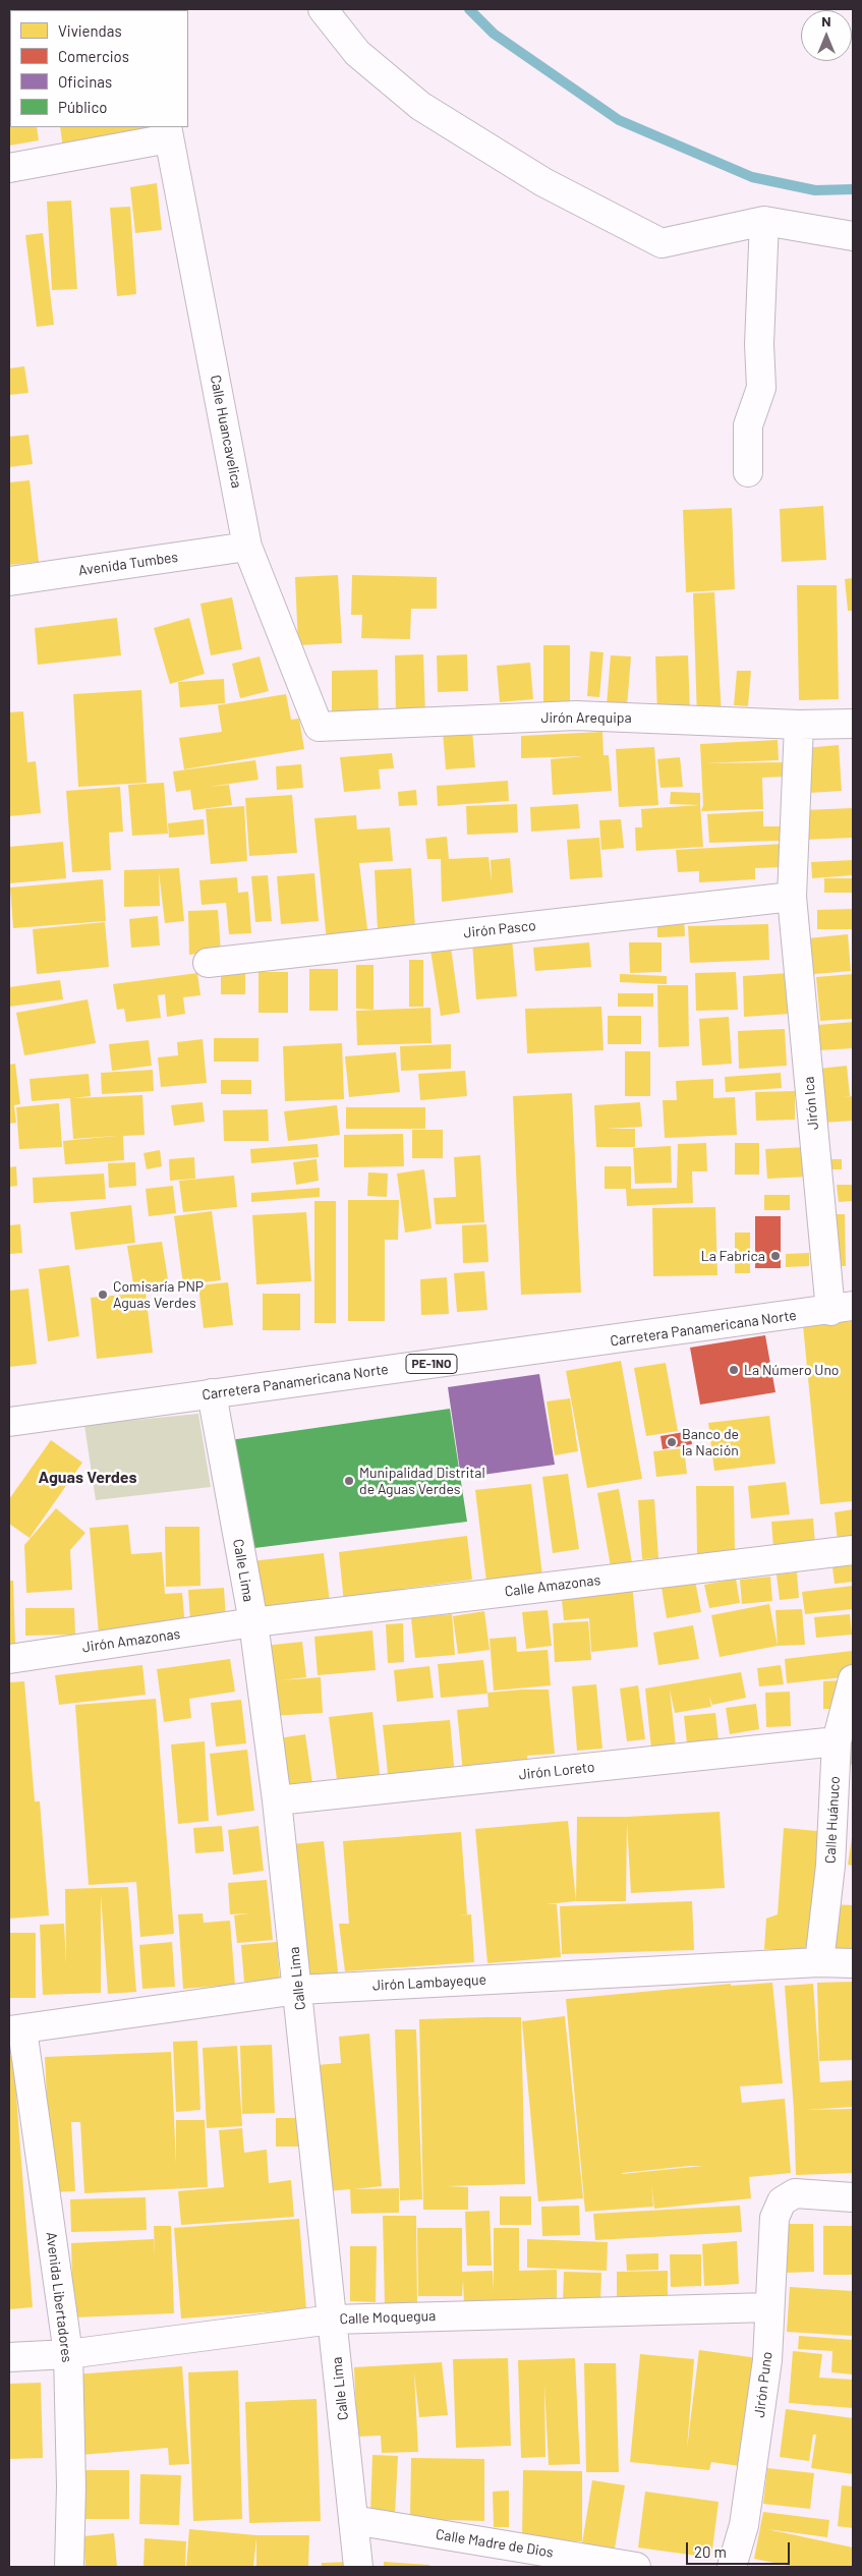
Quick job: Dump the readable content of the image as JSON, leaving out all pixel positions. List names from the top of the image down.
{
  "streets": {
    "street": [
      "Calle Huancavelica",
      "Avenida Tumbes",
      "Jirón Arequipa",
      "Jirón Pasco",
      "Jirón Ica",
      "Carretera Panamericana Norte",
      "PE-1NO",
      "Calle Lima",
      "Calle Amazonas",
      "Jirón Amazonas",
      "Jirón Loreto",
      "Calle Huánuco",
      "Jirón Lambayeque",
      "Avenida Libertadores",
      "Calle Moquegua",
      "Jirón Puno",
      "Calle Madre de Dios"
    ]
  },
  "crossings": [
    ["Calle Huancavelica", "Avenida Tumbes"],
    ["Calle Huancavelica", "Jirón Arequipa"],
    ["Jirón Arequipa", "Jirón Ica"],
    ["Jirón Pasco", "Jirón Ica"],
    ["Jirón Ica", "Carretera Panamericana Norte"],
    ["Carretera Panamericana Norte", "Calle Lima"],
    ["Calle Lima", "Calle Amazonas"],
    ["Calle Lima", "Jirón Amazonas"],
    ["Calle Lima", "Jirón Loreto"],
    ["Calle Lima", "Jirón Lambayeque"],
    ["Calle Lima", "Calle Moquegua"],
    ["Calle Lima", "Calle Madre de Dios"],
    ["Calle Amazonas", "Jirón Amazonas"],
    ["Jirón Loreto", "Calle Huánuco"],
    ["Calle Huánuco", "Jirón Lambayeque"],
    ["Jirón Lambayeque", "Avenida Libertadores"],
    ["Avenida Libertadores", "Calle Moquegua"],
    ["Calle Moquegua", "Jirón Puno"]
  ],
  "districts": ["Aguas Verdes"],
  "places": [
    "La Fabrica",
    "Comisaría PNP Aguas Verdes",
    "La Número Uno",
    "Banco de la Nación",
    "Munipalidad Distrital de Aguas Verdes"
  ],
  "legend": [
    "Viviendas",
    "Comercios",
    "Oficinas",
    "Público"
  ],
  "scale_bar": "20 m",
  "north": "top"
}
